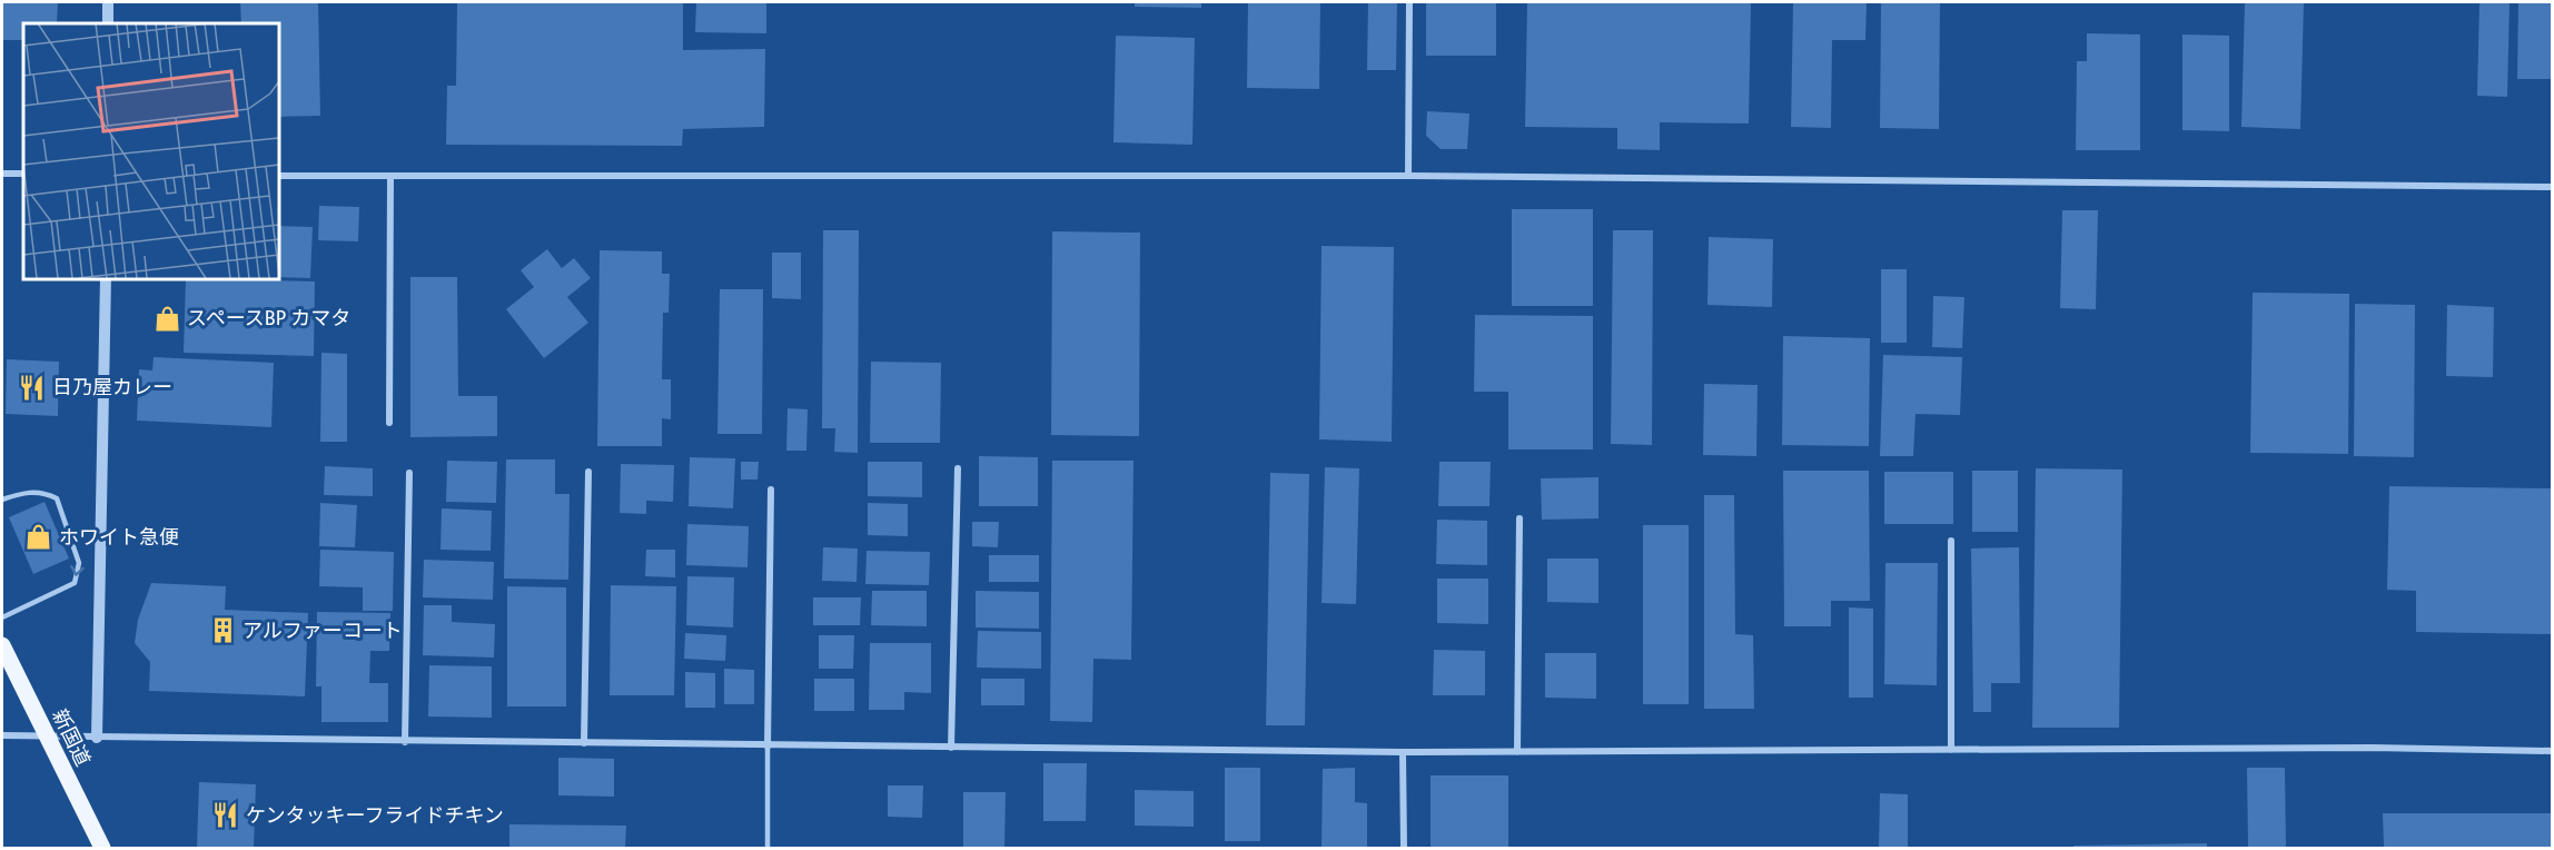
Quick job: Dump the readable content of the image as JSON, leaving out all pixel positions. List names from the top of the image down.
{
  "streets": {
    "main road": ["新国道"]
  },
  "places": {
    "shop": ["スペースBP カマタ", "ホワイト急便"],
    "restaurant": ["日乃屋カレー", "ケンタッキーフライドチキン"],
    "building": ["アルファーコート"]
  }
}
